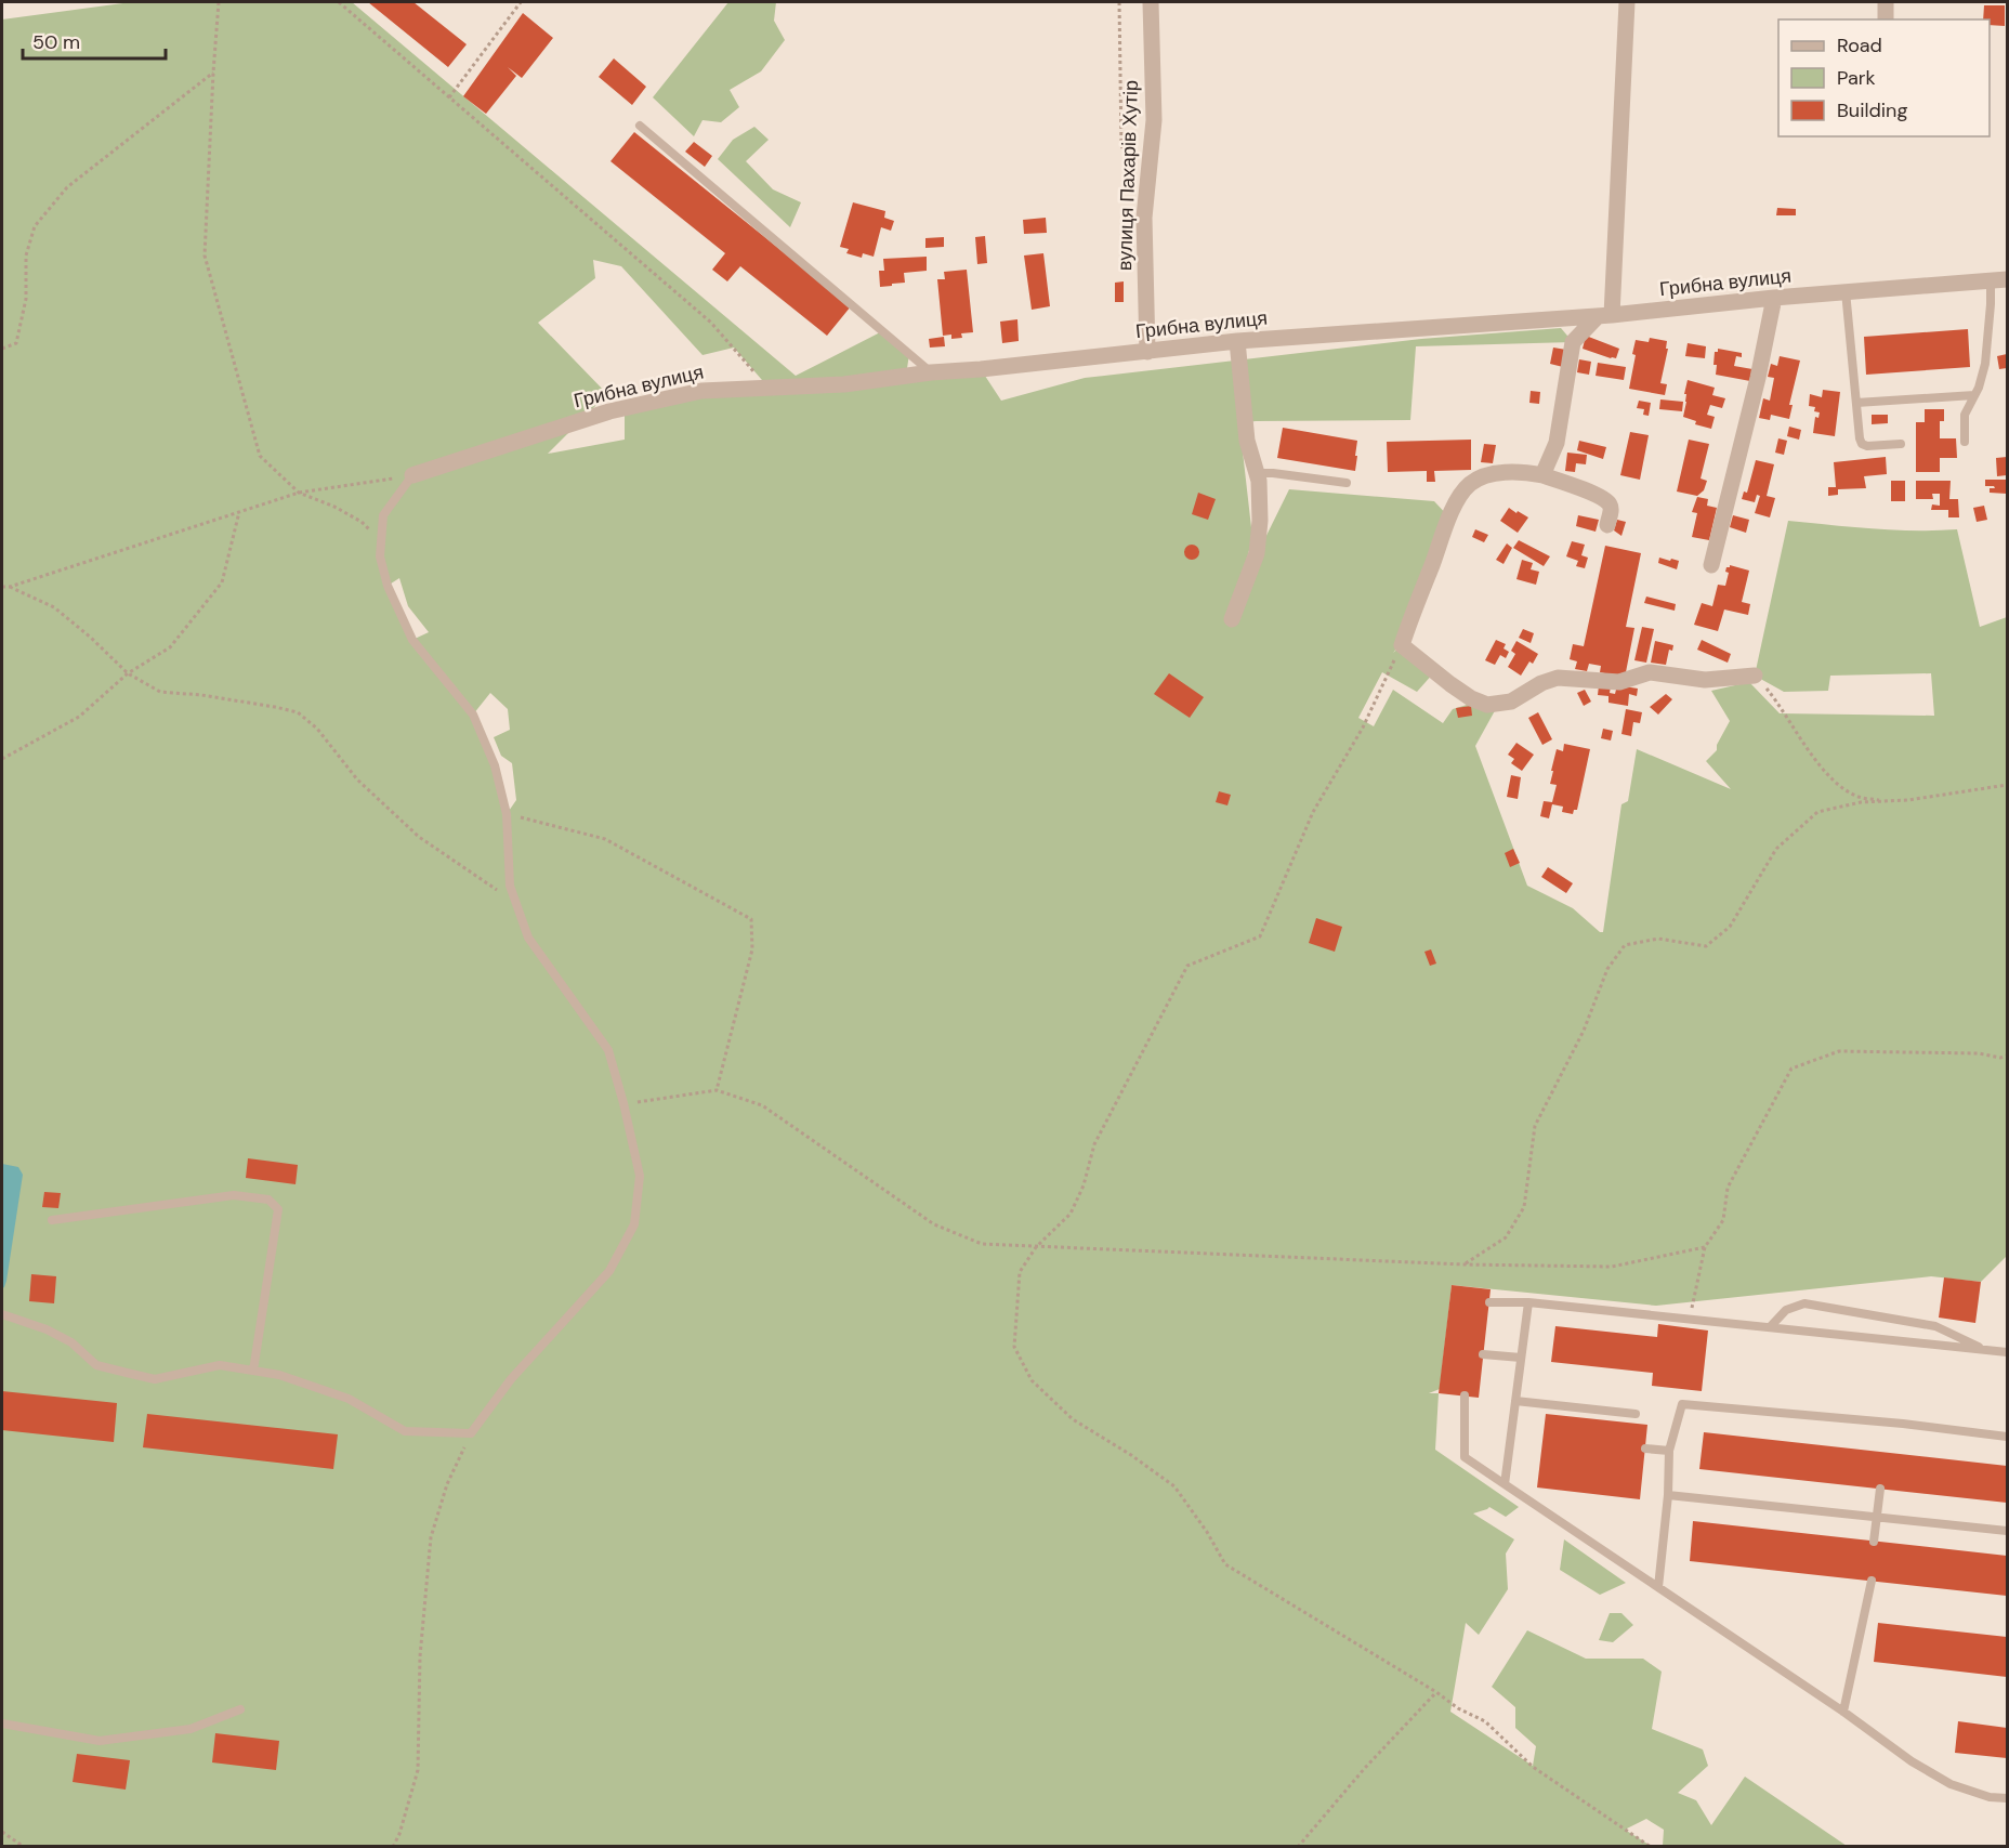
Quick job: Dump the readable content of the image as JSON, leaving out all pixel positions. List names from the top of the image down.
{
  "streets": {
    "street": ["вулиця Пахарів Хутір", "Грибна вулиця"]
  },
  "crossings": [
    ["вулиця Пахарів Хутір", "Грибна вулиця"]
  ],
  "legend": ["Road", "Park", "Building"],
  "scale_bar": "50 m"
}
